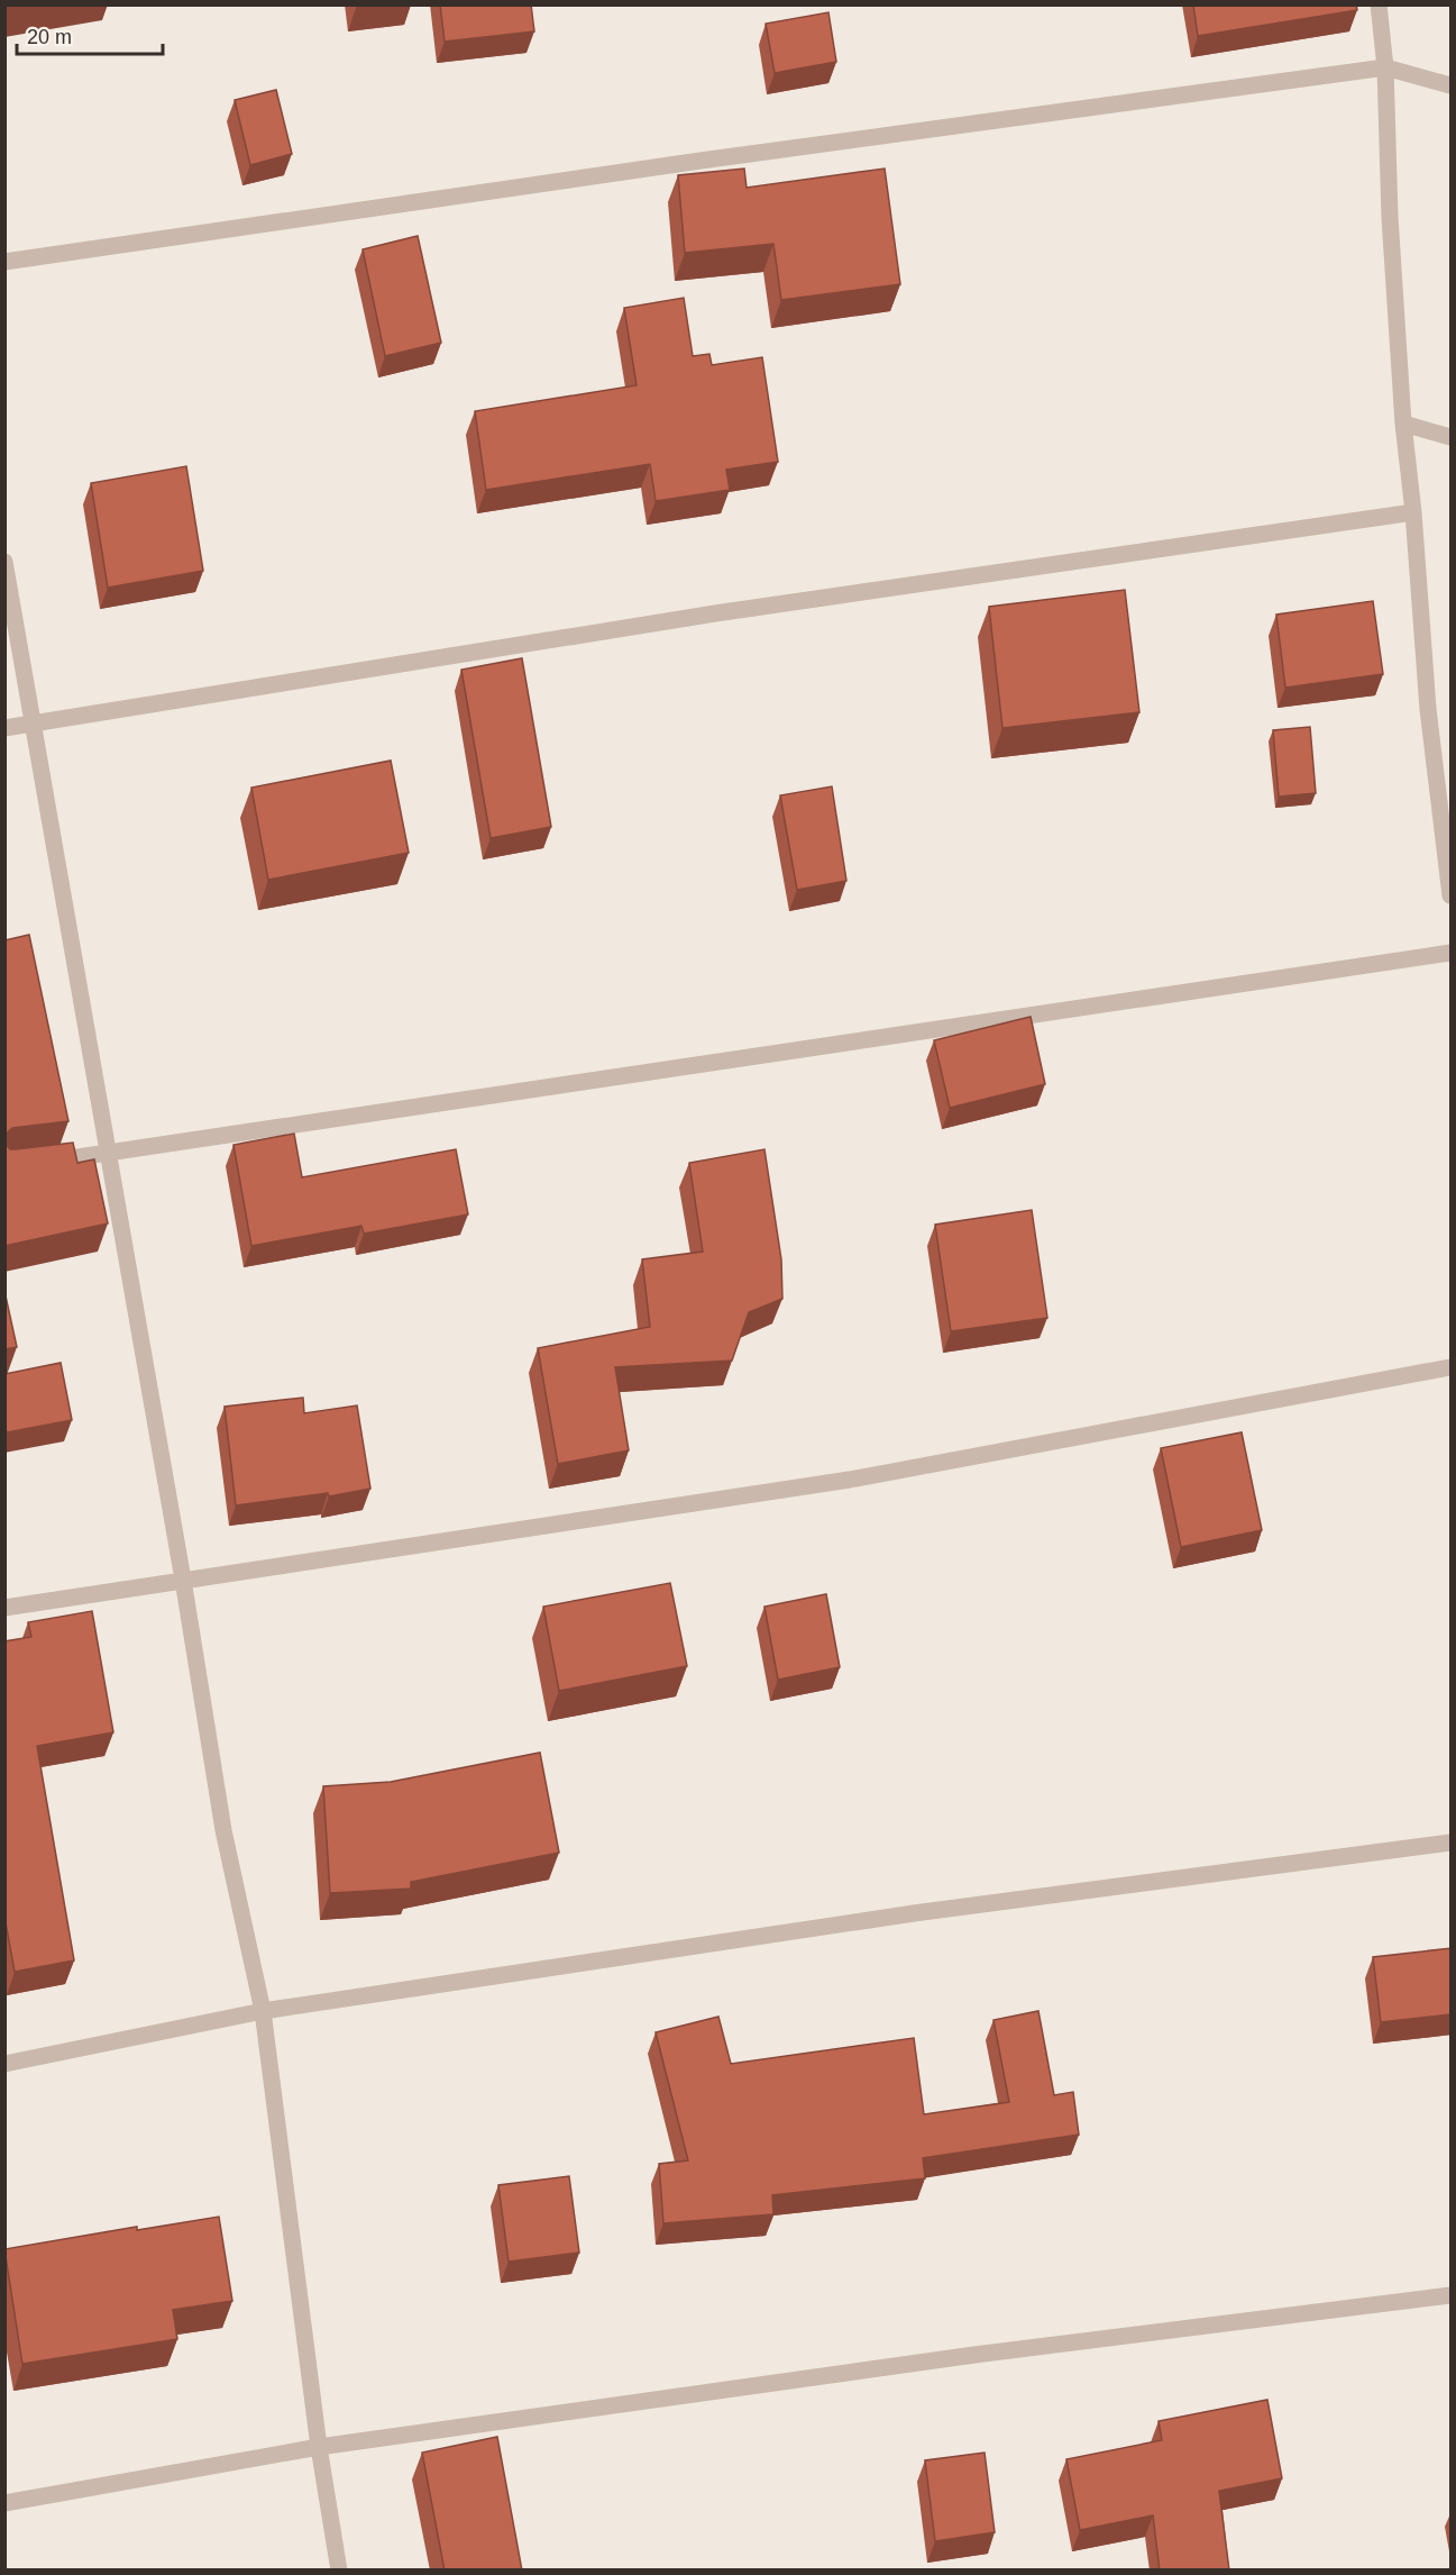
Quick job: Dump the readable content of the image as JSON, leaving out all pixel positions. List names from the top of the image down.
{
  "scale_bar": "20 m"
}
